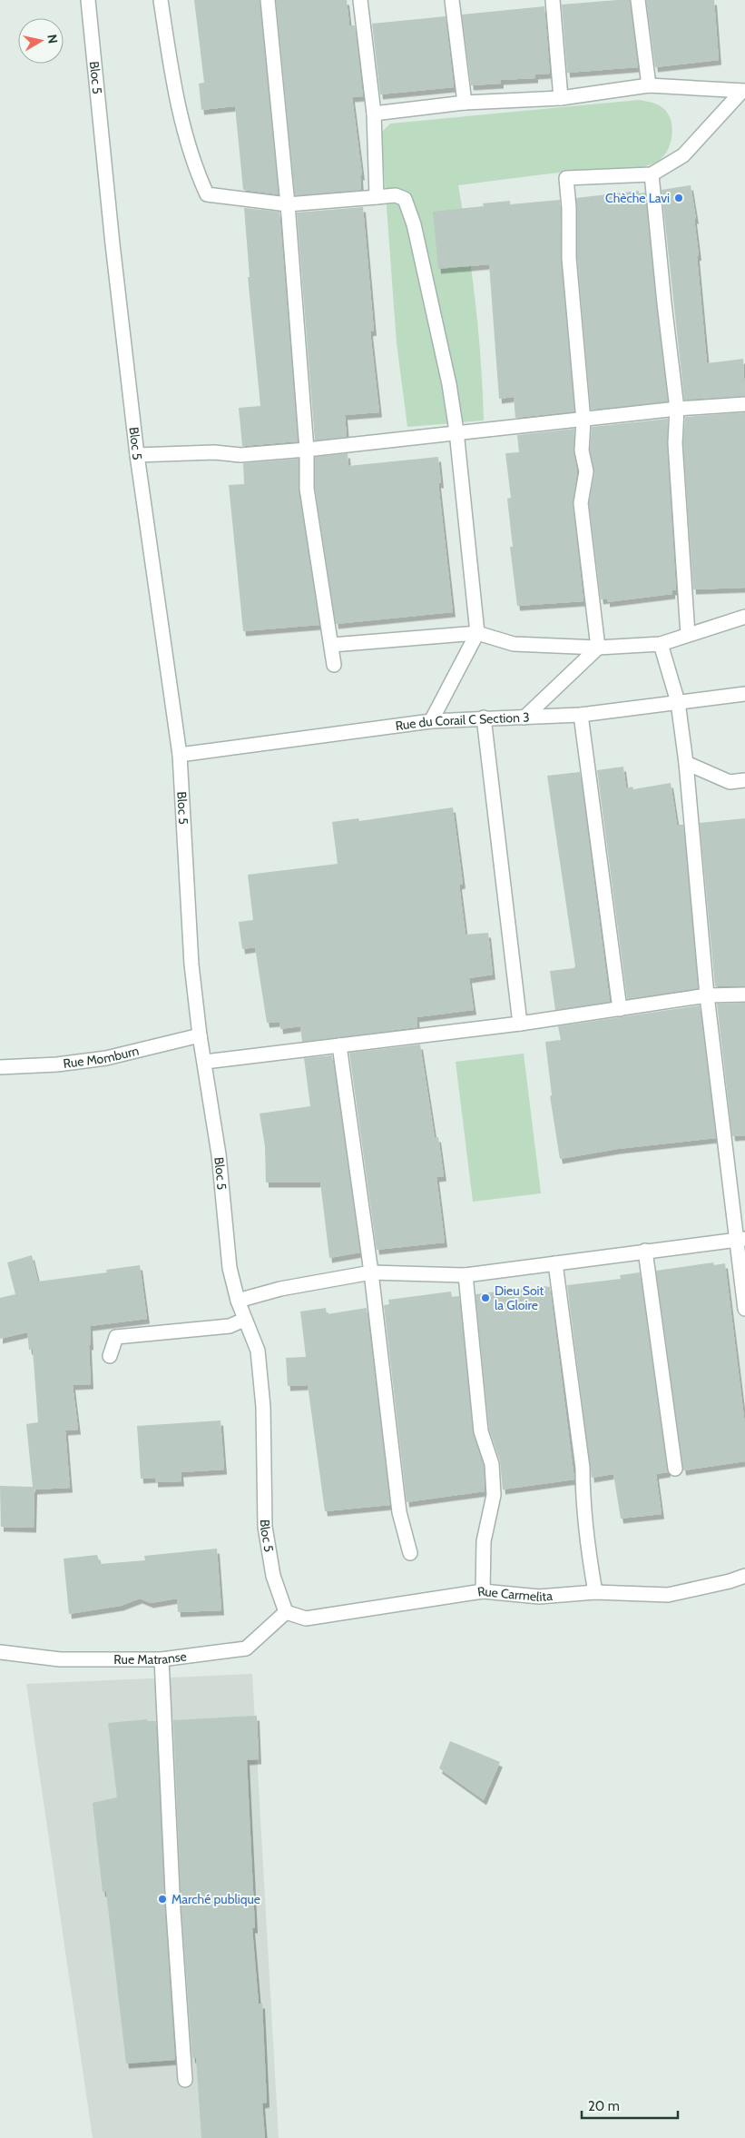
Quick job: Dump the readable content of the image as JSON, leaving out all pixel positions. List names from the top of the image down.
{
  "streets": {
    "street": [
      "Bloc 5",
      "Rue du Corail C Section 3",
      "Rue Momburn",
      "Rue Carmelita",
      "Rue Matranse"
    ]
  },
  "crossings": [
    ["Bloc 5", "Rue du Corail C Section 3"],
    ["Bloc 5", "Rue Momburn"],
    ["Bloc 5", "Rue Carmelita"],
    ["Bloc 5", "Rue Matranse"],
    ["Rue Carmelita", "Rue Matranse"]
  ],
  "places": ["Chèche Lavi", "Dieu Soit la Gloire", "Marché publique"],
  "scale_bar": "20 m",
  "north": "right"
}
